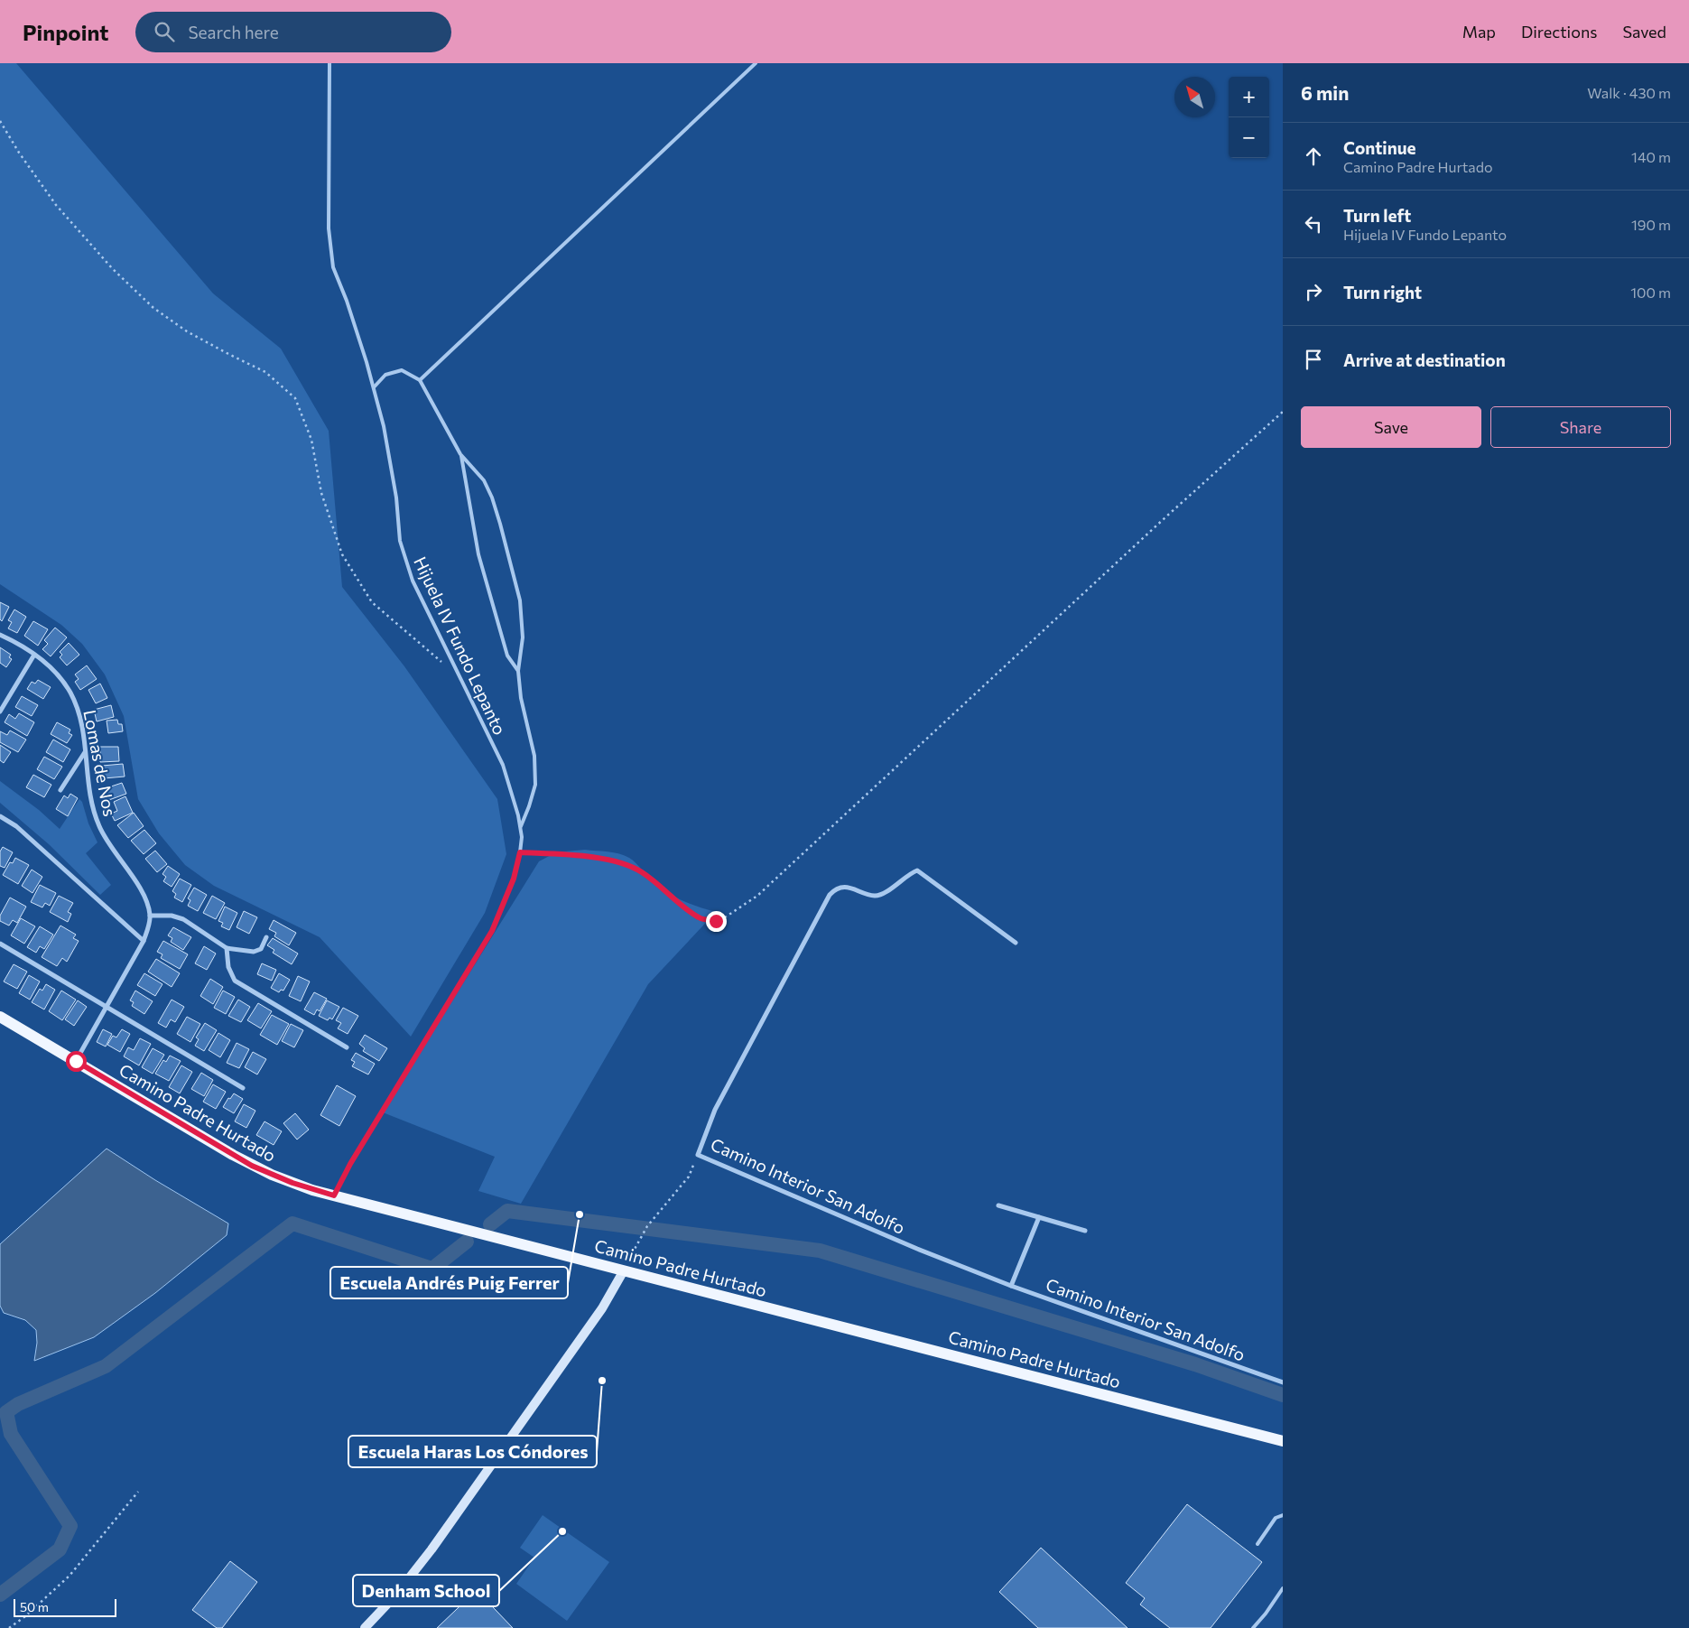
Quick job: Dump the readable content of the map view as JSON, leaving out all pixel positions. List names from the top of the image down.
{
  "streets": {
    "main road": ["Camino Padre Hurtado"],
    "street": ["Lomas de Nos", "Camino Interior San Adolfo"],
    "lane": ["Hijuela IV Fundo Lepanto"]
  },
  "crossings": [
    ["Hijuela IV Fundo Lepanto", "Camino Padre Hurtado"]
  ],
  "places": ["Escuela Andrés Puig Ferrer", "Escuela Haras Los Cóndores", "Denham School"],
  "scale_bar": "50 m",
  "north": "top left",
  "page": {
    "header": "Pinpoint",
    "search": "Search here",
    "nav": ["Map", "Directions", "Saved"],
    "heading": ["6 min", "Walk · 430 m"],
    "map_buttons": ["+", "−"],
    "list": [
      ["Continue", "Camino Padre Hurtado", "140 m"],
      ["Turn left", "Hijuela IV Fundo Lepanto", "190 m"],
      ["Turn right", "100 m"],
      "Arrive at destination"
    ],
    "buttons": ["Save", "Share"],
    "scale": "50 m"
  }
}
